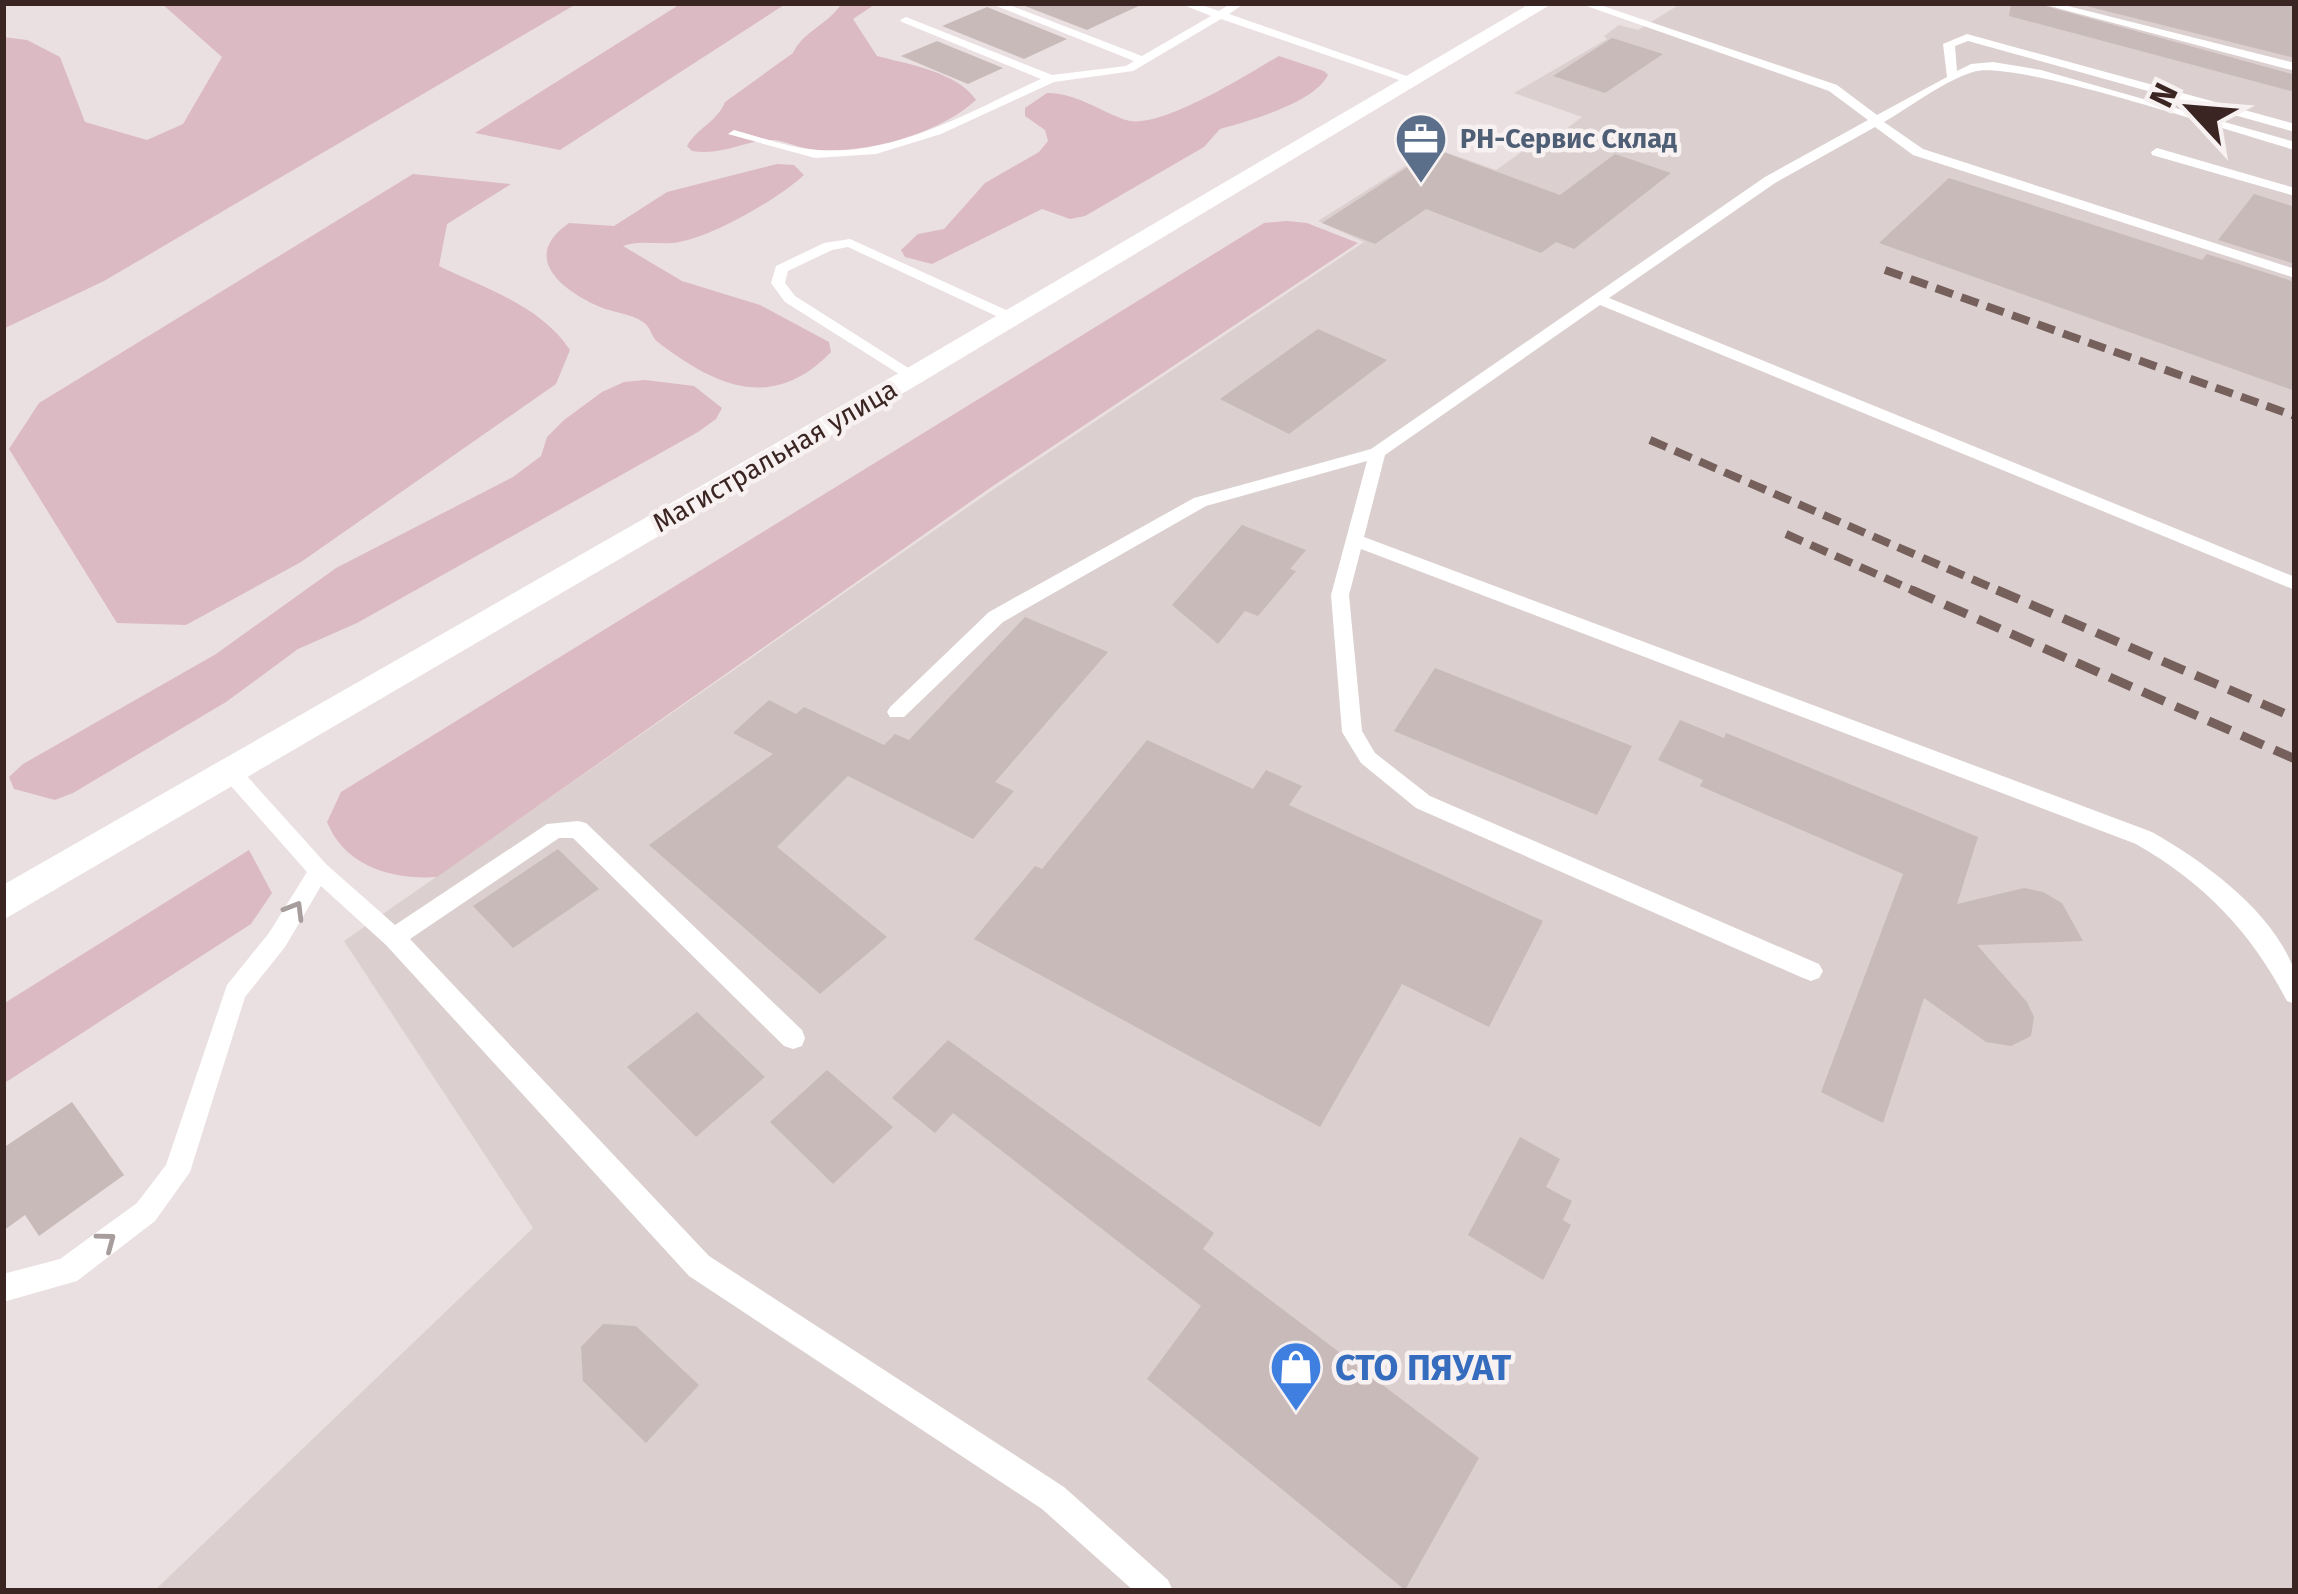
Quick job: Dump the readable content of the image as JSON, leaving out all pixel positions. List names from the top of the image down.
{
  "streets": {
    "main road": ["Магистральная улица"]
  },
  "places": {
    "office": ["РН-Сервис Cклад"],
    "shop": ["СТО ПЯУАТ"]
  },
  "north": "top left"
}
